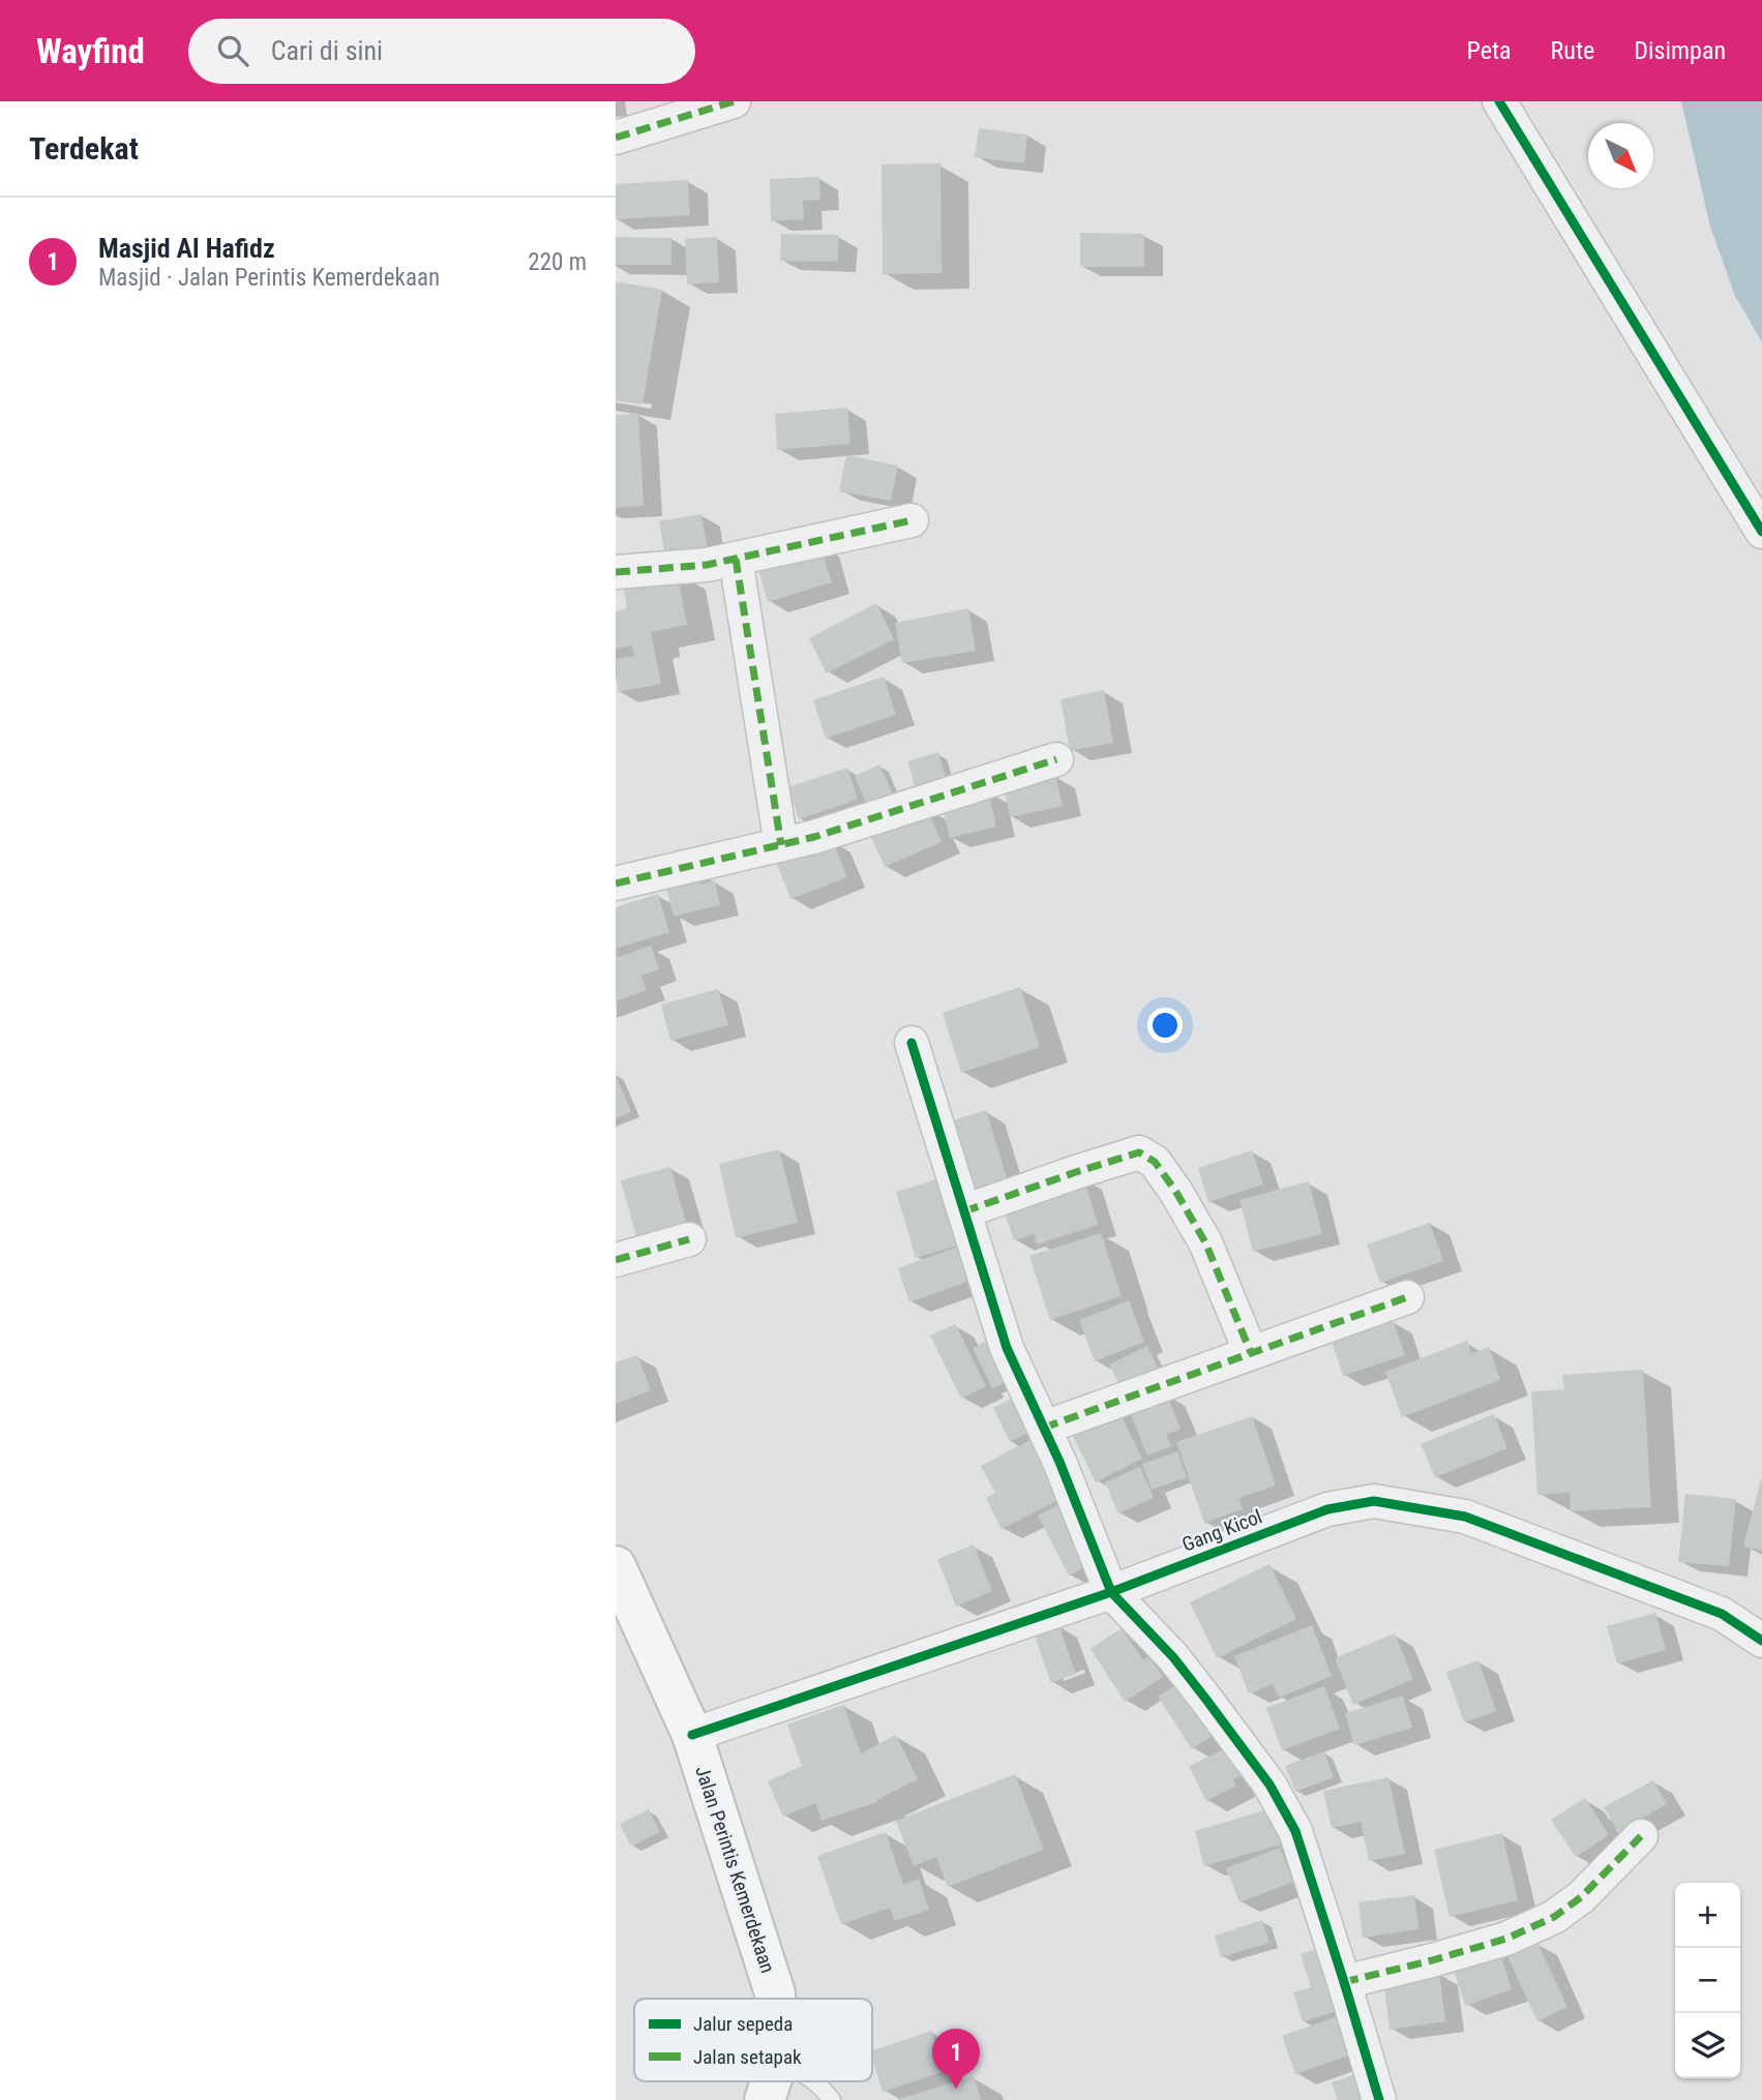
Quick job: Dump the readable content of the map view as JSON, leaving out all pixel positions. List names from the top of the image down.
{
  "streets": {
    "main road": ["Jalan Perintis Kemerdekaan"],
    "street": ["Gang Kicol"]
  },
  "crossings": [
    ["Gang Kicol", "Jalan Perintis Kemerdekaan"]
  ],
  "legend": ["Jalur sepeda", "Jalan setapak"],
  "north": "bottom right",
  "page": {
    "header": "Wayfind",
    "search": "Cari di sini",
    "nav": ["Peta", "Rute", "Disimpan"],
    "heading": "Terdekat",
    "list": [
      {
        "mark": "1",
        "name": "Masjid Al Hafidz",
        "note": "Masjid · Jalan Perintis Kemerdekaan",
        "value": "220 m"
      }
    ],
    "map_buttons": ["+", "−"],
    "pins": "1"
  }
}
